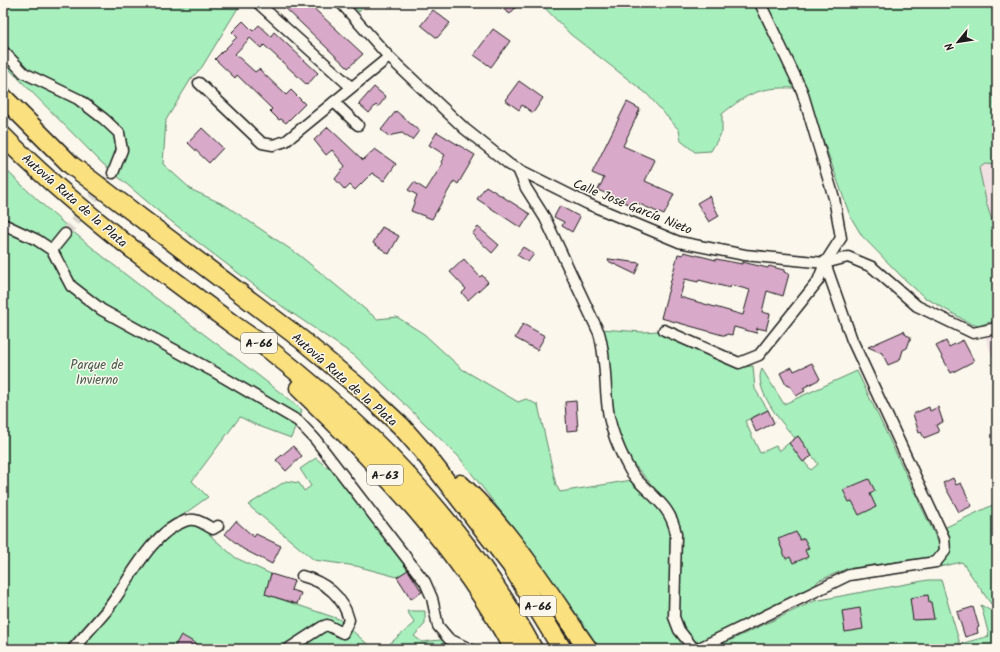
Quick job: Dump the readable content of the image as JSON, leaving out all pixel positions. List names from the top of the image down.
{
  "streets": {
    "highway": ["Autovía Ruta de la Plata", "A-66", "A-63"],
    "street": ["Calle José García Nieto"]
  },
  "crossings": [
    ["Autovía Ruta de la Plata", "A-63"]
  ],
  "parks": ["Parque de Invierno"],
  "north": "bottom left"
}
